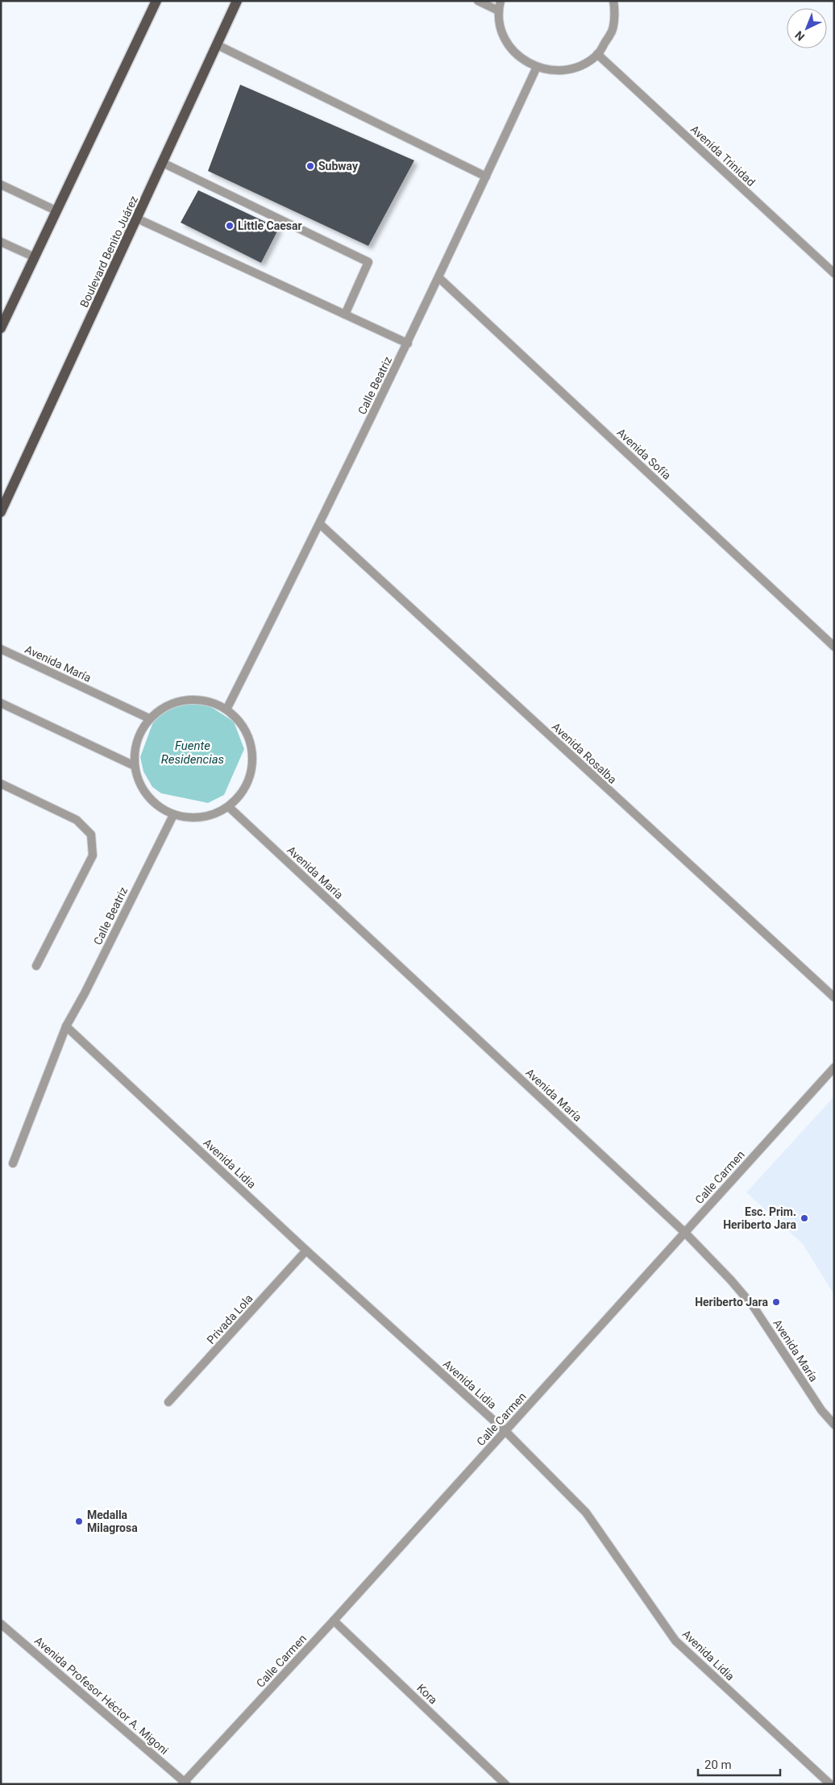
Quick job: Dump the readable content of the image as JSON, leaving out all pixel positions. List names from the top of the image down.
{
  "streets": {
    "main road": ["Boulevard Benito Juárez"],
    "street": [
      "Avenida Trinidad",
      "Calle Beatriz",
      "Avenida Sofía",
      "Avenida María",
      "Avenida Rosalba",
      "Avenida Lidia",
      "Calle Carmen",
      "Privada Lola",
      "Kora",
      "Avenida Profesor Héctor A. Migoni"
    ]
  },
  "crossings": [
    ["Calle Beatriz", "Avenida Sofía"],
    ["Calle Beatriz", "Avenida María"],
    ["Calle Beatriz", "Avenida Rosalba"],
    ["Calle Beatriz", "Avenida Lidia"],
    ["Avenida María", "Calle Carmen"],
    ["Avenida Lidia", "Calle Carmen"],
    ["Avenida Lidia", "Privada Lola"],
    ["Calle Carmen", "Kora"],
    ["Calle Carmen", "Avenida Profesor Héctor A. Migoni"]
  ],
  "water": ["Fuente Residencias"],
  "places": [
    "Subway",
    "Little Caesar",
    "Esc. Prim. Heriberto Jara",
    "Heriberto Jara",
    "Medalla Milagrosa"
  ],
  "scale_bar": "20 m",
  "north": "bottom left"
}
